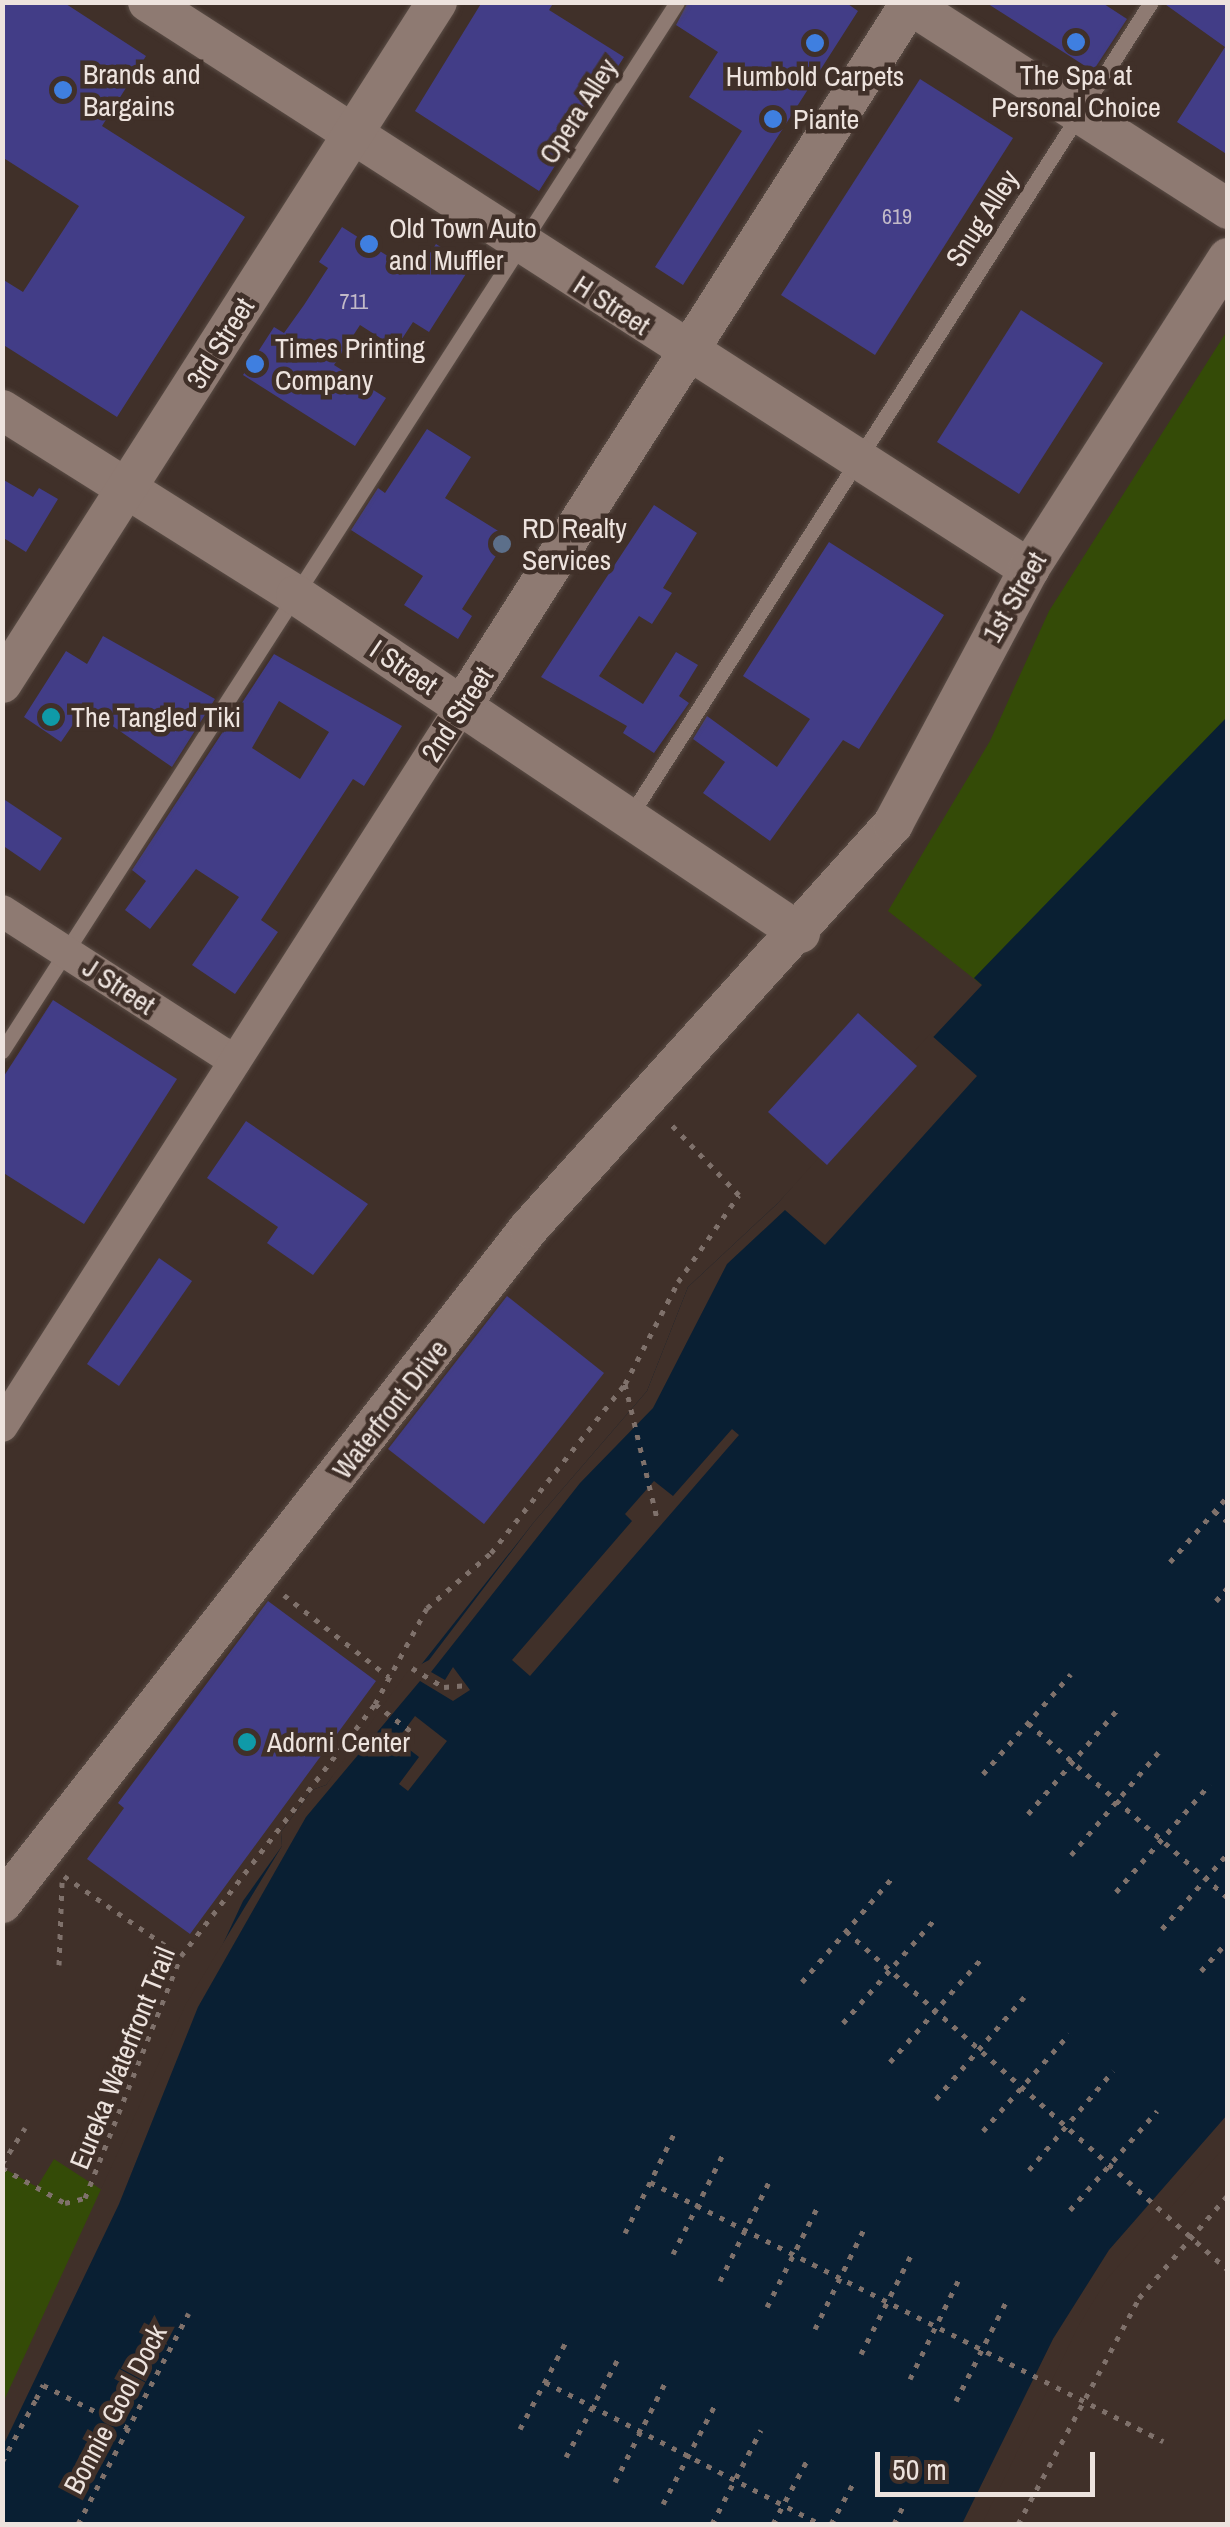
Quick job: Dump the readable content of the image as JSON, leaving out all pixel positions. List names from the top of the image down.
{
  "streets": {
    "street": [
      "H Street",
      "3rd Street",
      "1st Street",
      "I Street",
      "2nd Street",
      "J Street",
      "Waterfront Drive"
    ],
    "lane": ["Opera Alley", "Snug Alley"],
    "path": ["Eureka Waterfront Trail", "Bonnie Gool Dock"]
  },
  "crossings": [
    ["Opera Alley", "H Street"],
    ["Opera Alley", "I Street"],
    ["Opera Alley", "J Street"],
    ["Snug Alley", "H Street"],
    ["Snug Alley", "I Street"],
    ["H Street", "3rd Street"],
    ["H Street", "1st Street"],
    ["H Street", "2nd Street"],
    ["3rd Street", "I Street"],
    ["1st Street", "I Street"],
    ["1st Street", "Waterfront Drive"],
    ["I Street", "2nd Street"],
    ["I Street", "Waterfront Drive"],
    ["2nd Street", "J Street"],
    ["Waterfront Drive", "Eureka Waterfront Trail"]
  ],
  "places": [
    "The Spa at Personal Choice",
    "Humbold Carpets",
    "Brands and Bargains",
    "Piante",
    "Old Town Auto and Muffler",
    "Times Printing Company",
    "RD Realty Services",
    "The Tangled Tiki",
    "Adorni Center"
  ],
  "house_numbers": ["619", "711"],
  "scale_bar": "50 m"
}
